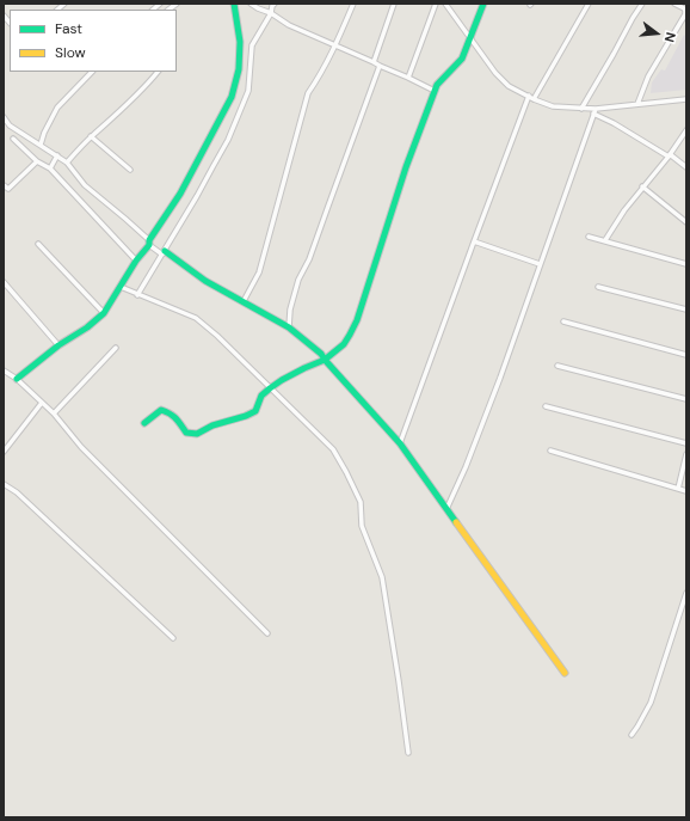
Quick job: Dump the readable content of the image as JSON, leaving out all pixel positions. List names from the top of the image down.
{
  "legend": ["Fast", "Slow"],
  "north": "right"
}
